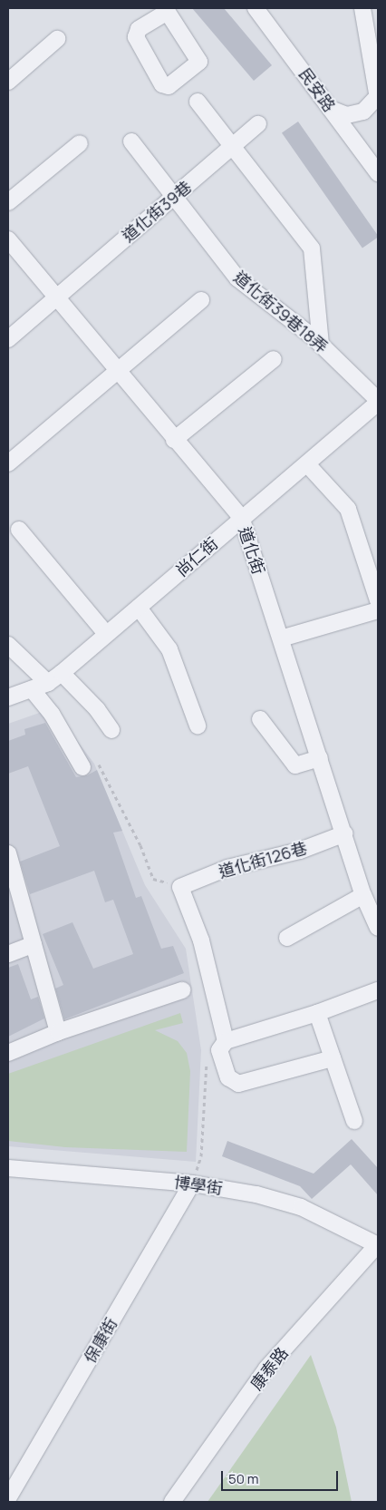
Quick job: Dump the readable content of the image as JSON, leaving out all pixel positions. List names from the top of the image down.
{
  "streets": {
    "street": [
      "民安路",
      "道化街39巷",
      "道化街39巷18弄",
      "道化街",
      "尚仁街",
      "道化街126巷",
      "博學街",
      "保康街",
      "康泰路"
    ]
  },
  "crossings": [
    ["道化街39巷", "道化街39巷18弄"],
    ["道化街39巷", "道化街"],
    ["道化街39巷18弄", "尚仁街"],
    ["道化街", "尚仁街"],
    ["道化街", "道化街126巷"],
    ["博學街", "保康街"],
    ["博學街", "康泰路"]
  ],
  "scale_bar": "50 m"
}
